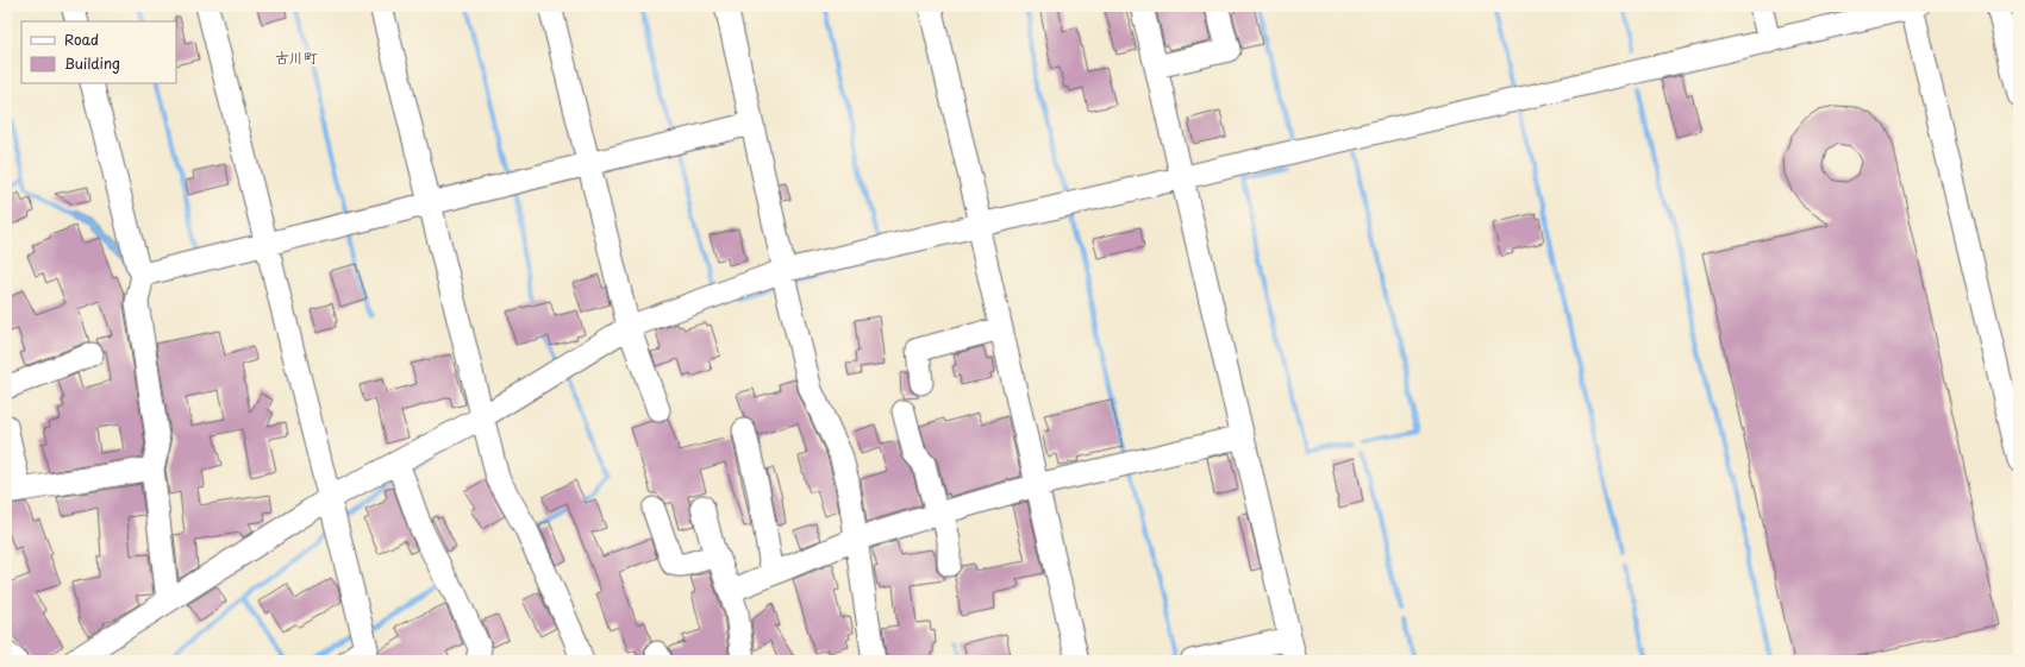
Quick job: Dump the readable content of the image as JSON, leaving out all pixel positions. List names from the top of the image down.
{
  "districts": ["古川町"],
  "legend": ["Road", "Building"]
}
